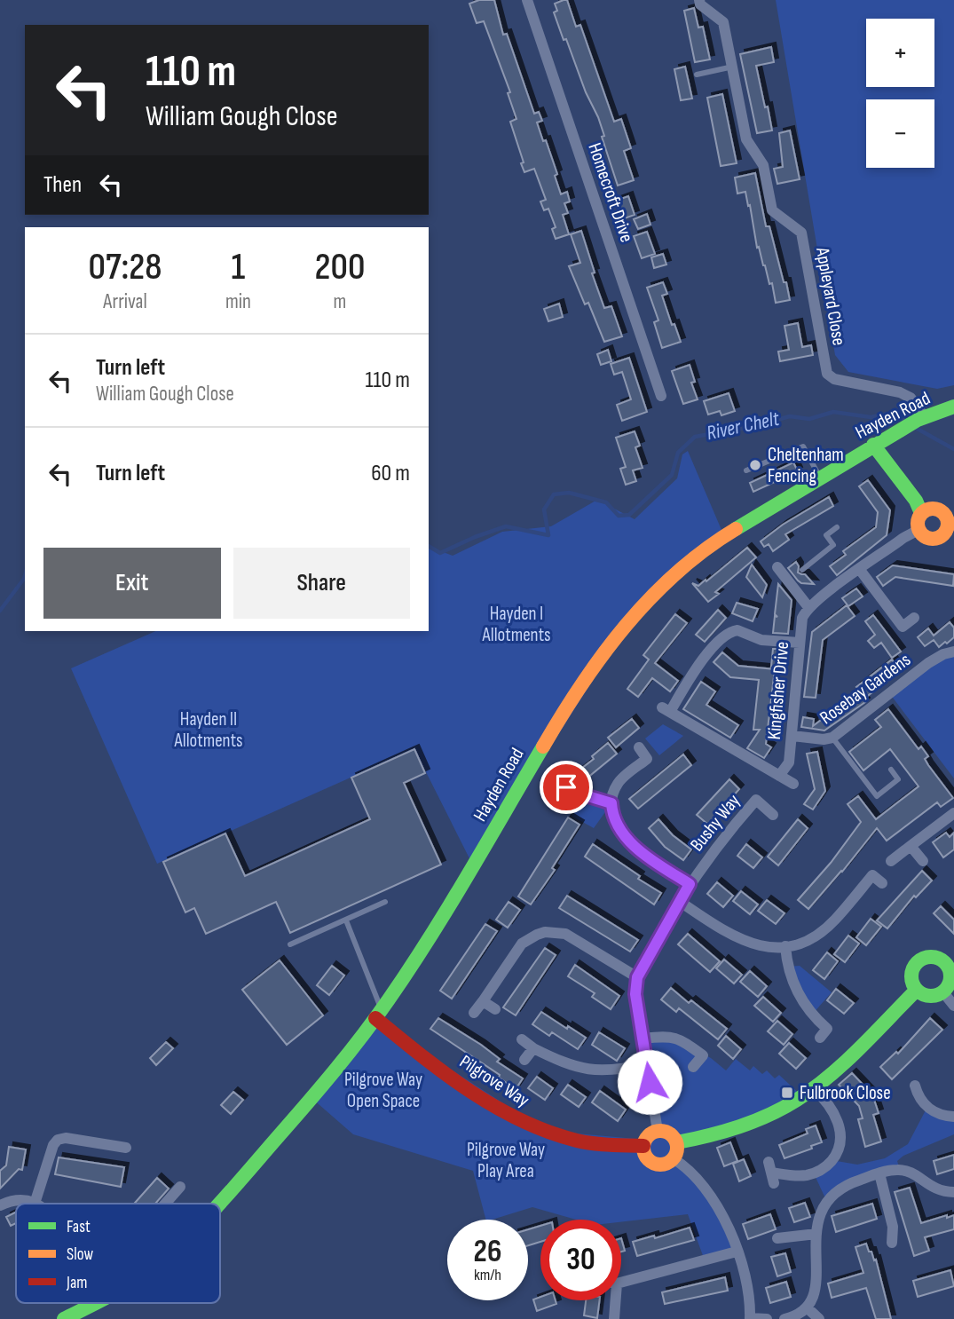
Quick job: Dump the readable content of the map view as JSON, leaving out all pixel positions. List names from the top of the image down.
{
  "streets": {
    "main road": ["Hayden Road", "Pilgrove Way"],
    "street": [
      "Homecroft Drive",
      "Appleyard Close",
      "Rosebay Gardens",
      "Kingfisher Drive",
      "Bushy Way"
    ]
  },
  "crossings": [
    ["Appleyard Close", "Hayden Road"],
    ["Hayden Road", "Pilgrove Way"],
    ["Rosebay Gardens", "Kingfisher Drive"]
  ],
  "water": ["River Chelt"],
  "parks": [
    "Hayden I Allotments",
    "Hayden II Allotments",
    "Pilgrove Way Open Space",
    "Pilgrove Way Play Area"
  ],
  "places": {
    "other": ["Cheltenham Fencing"],
    "transit": ["Fulbrook Close"]
  },
  "legend": ["Fast", "Slow", "Jam"],
  "page": {
    "map_buttons": ["+", "−"],
    "turn": ["110 m", "William Gough Close"],
    "then": "Then",
    "eta": [
      "07:28",
      "Arrival",
      "1",
      "min",
      "200",
      "m"
    ],
    "list": [
      {
        "name": "Turn left",
        "note": "William Gough Close",
        "value": "110 m"
      },
      {
        "name": "Turn left",
        "value": "60 m"
      }
    ],
    "buttons": ["Exit", "Share"],
    "speed": "26 km/h",
    "limit": "30"
  }
}
